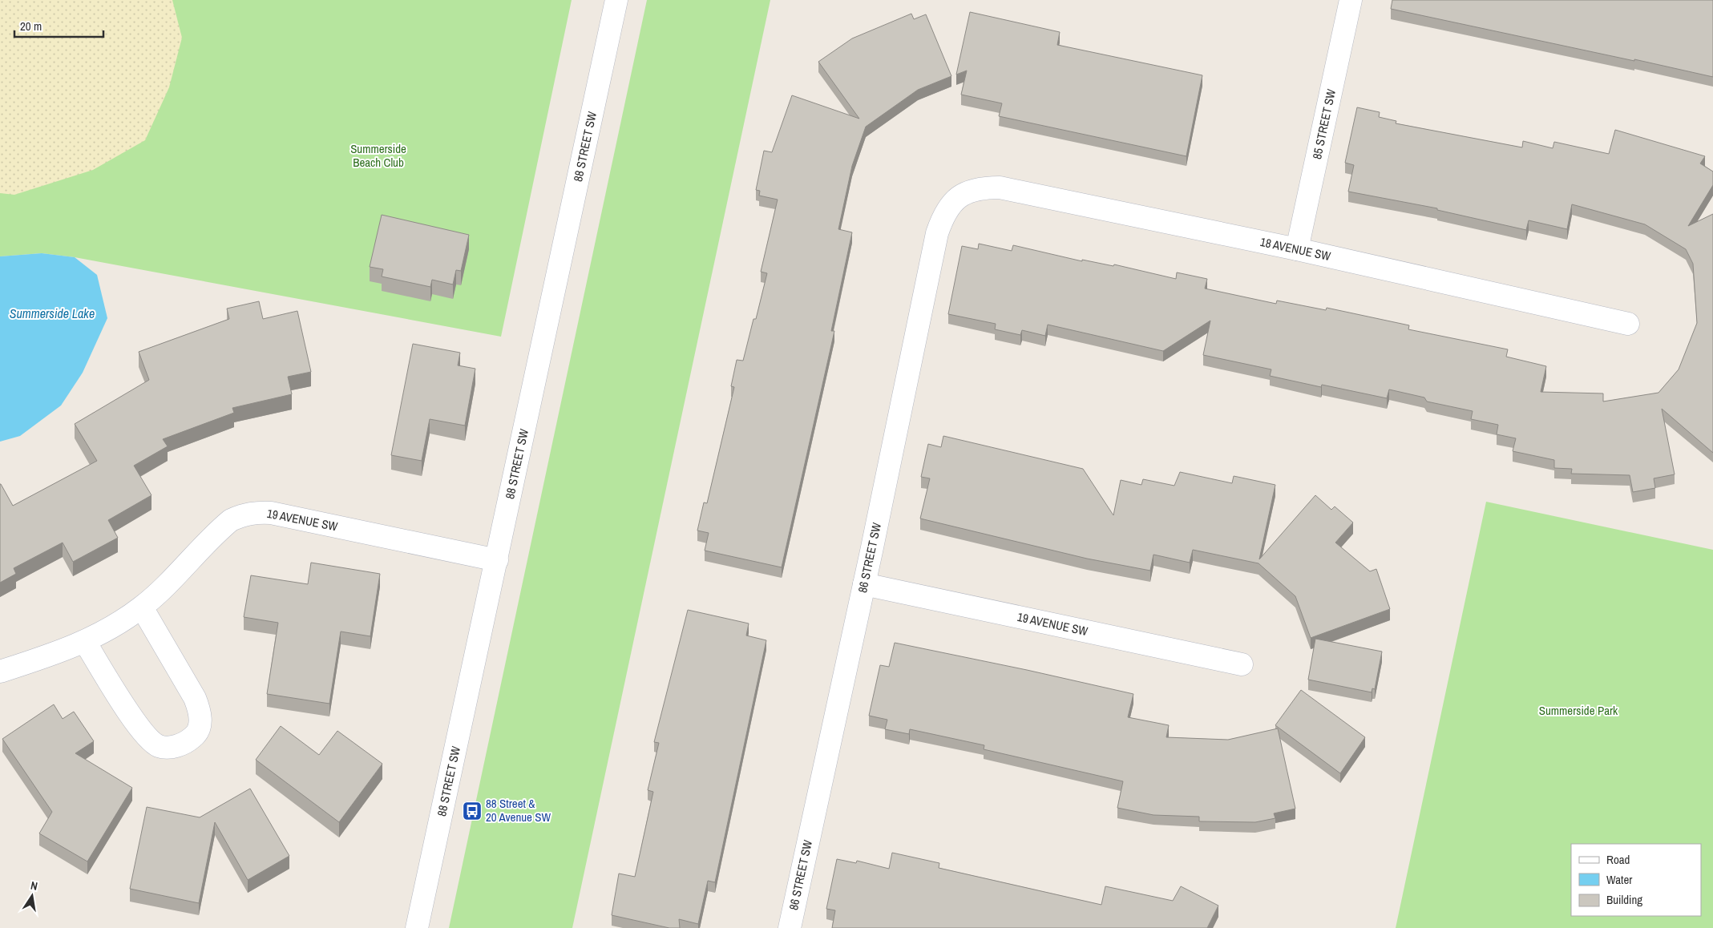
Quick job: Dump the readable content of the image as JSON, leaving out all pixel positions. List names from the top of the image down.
{
  "streets": {
    "street": [
      "85 STREET SW",
      "88 STREET SW",
      "18 AVENUE SW",
      "19 AVENUE SW",
      "86 STREET SW"
    ]
  },
  "crossings": [
    ["85 STREET SW", "18 AVENUE SW"],
    ["88 STREET SW", "19 AVENUE SW"],
    ["18 AVENUE SW", "86 STREET SW"],
    ["19 AVENUE SW", "86 STREET SW"]
  ],
  "water": ["Summerside Lake"],
  "parks": ["Summerside Beach Club", "Summerside Park"],
  "places": {
    "bus stop": ["88 Street & 20 Avenue SW"]
  },
  "legend": ["Road", "Water", "Building"],
  "scale_bar": "20 m",
  "north": "top"
}
